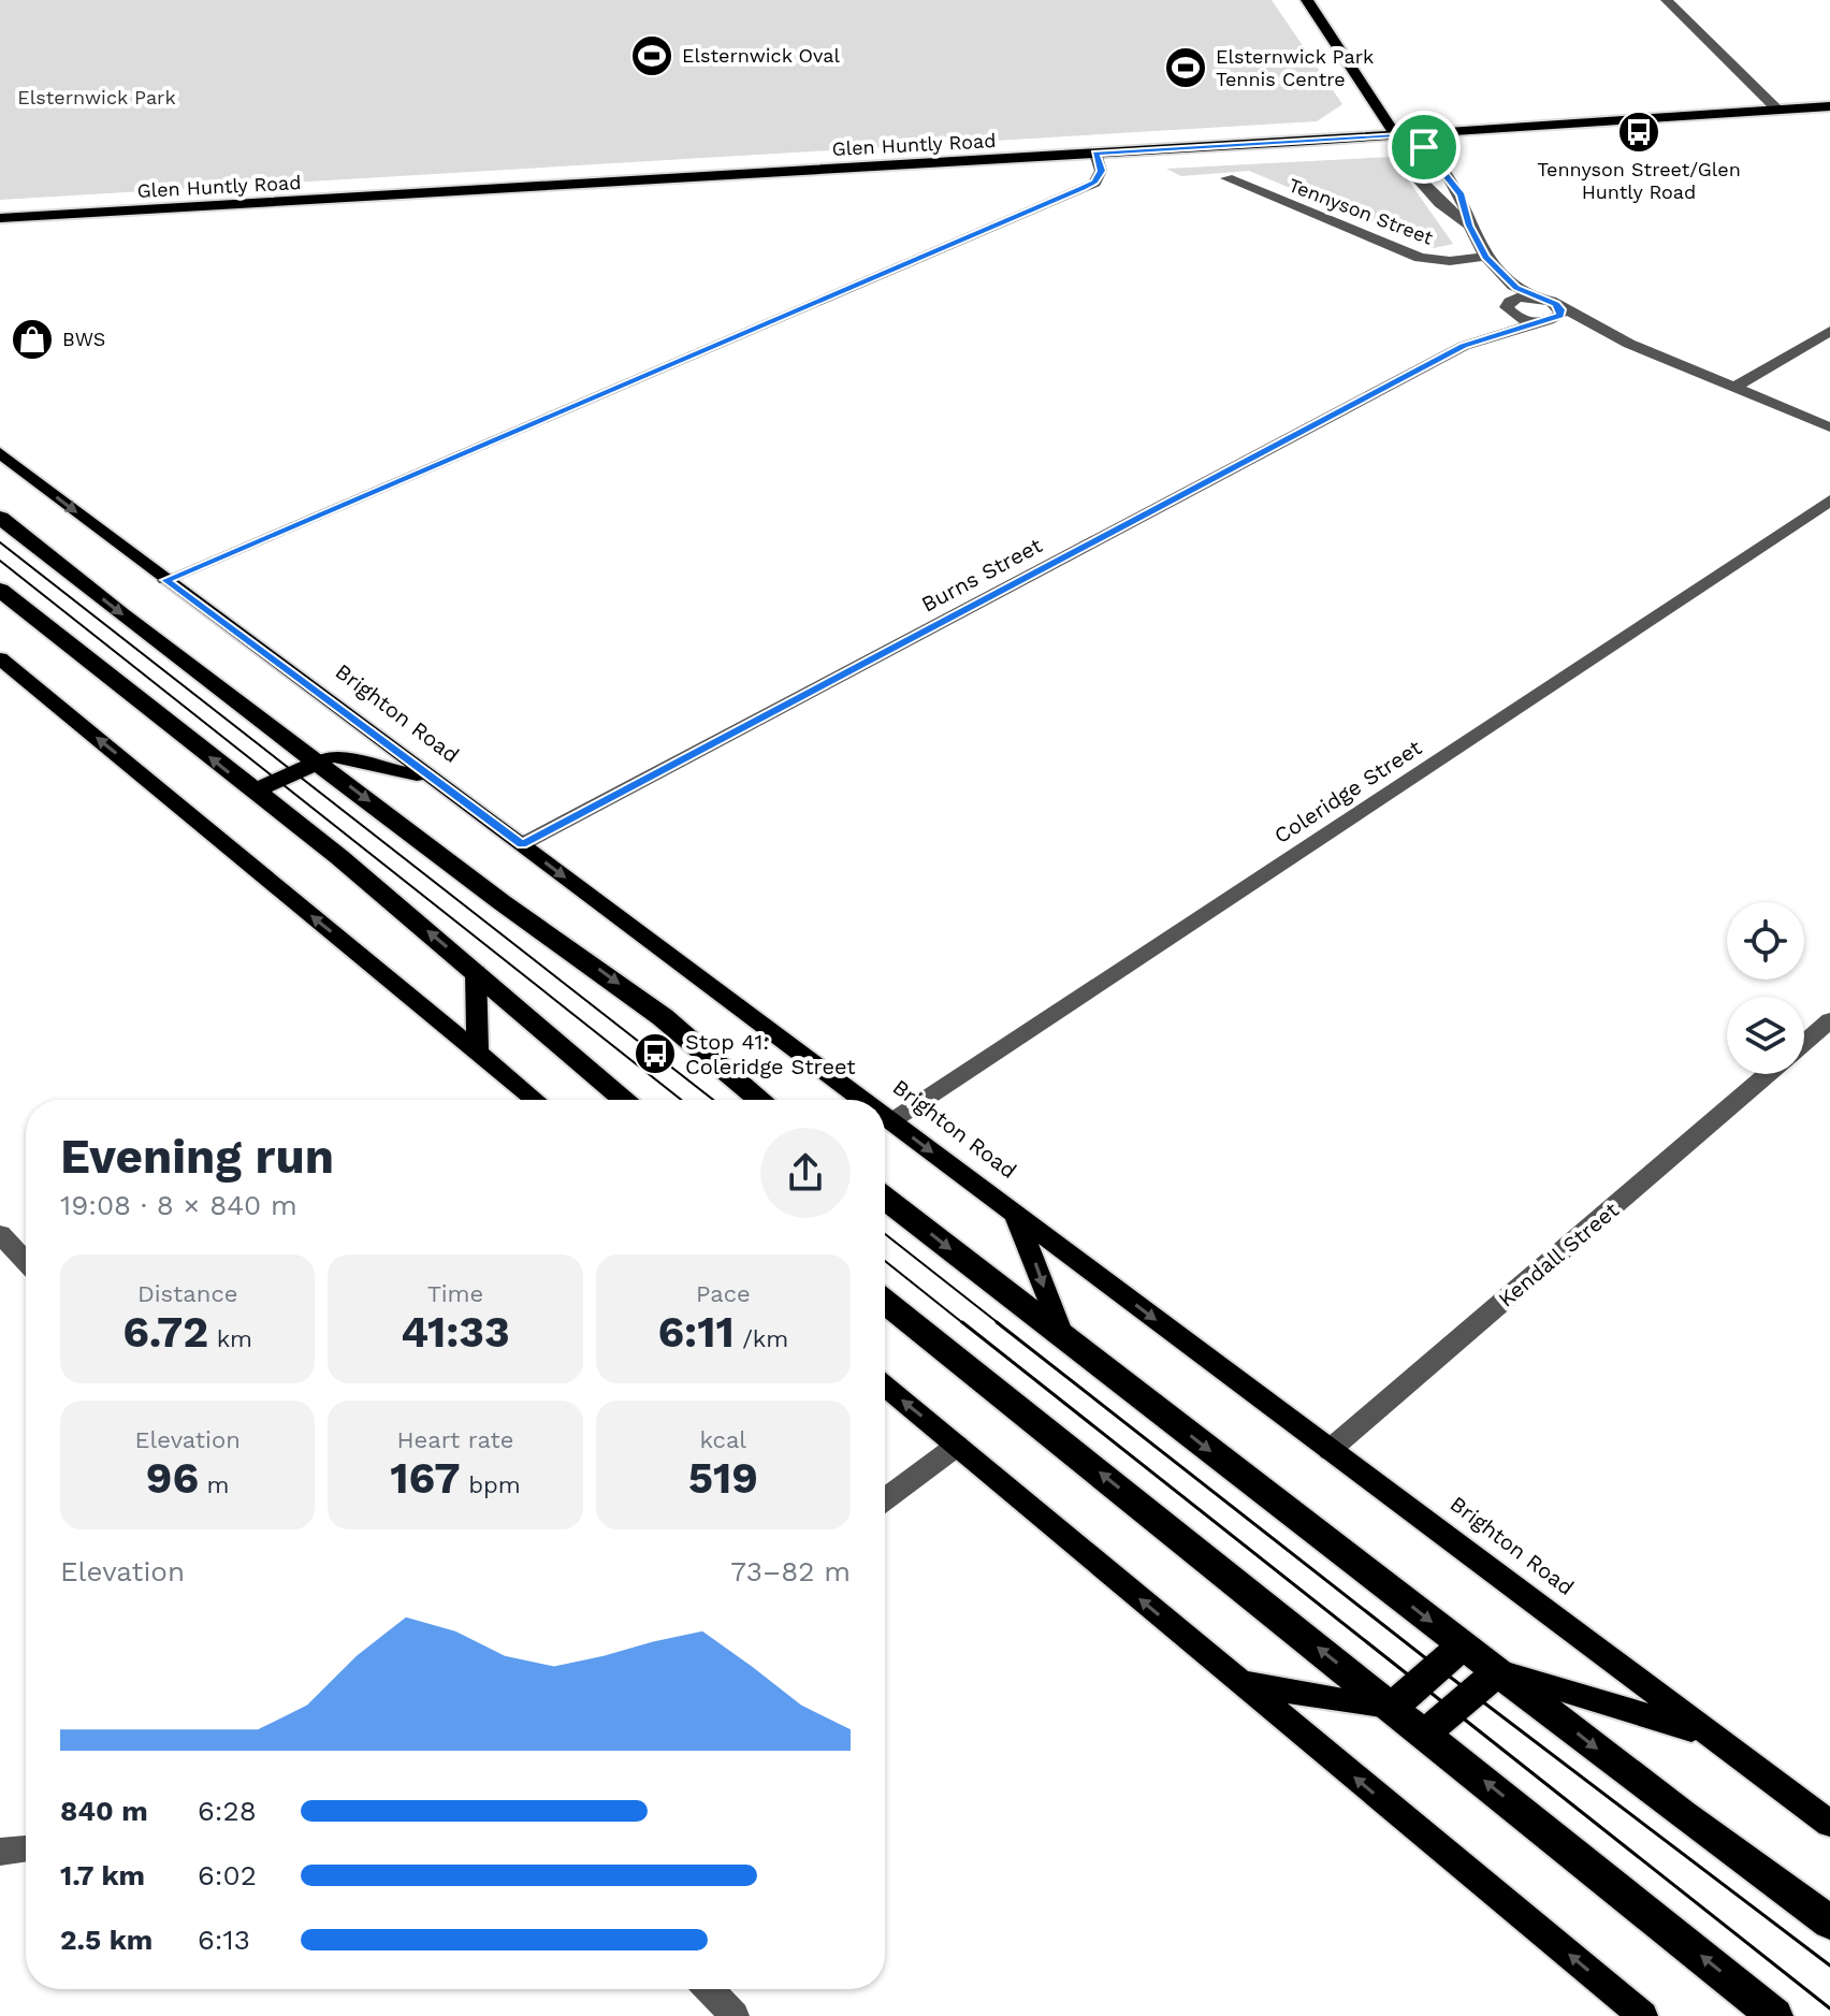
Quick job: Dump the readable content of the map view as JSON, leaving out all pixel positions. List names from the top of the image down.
{
  "streets": {
    "main road": ["Glen Huntly Road", "Brighton Road"],
    "street": [
      "Tennyson Street",
      "Burns Street",
      "Coleridge Street",
      "Kendall Street"
    ]
  },
  "crossings": [
    ["Burns Street", "Brighton Road"],
    ["Brighton Road", "Coleridge Street"],
    ["Brighton Road", "Kendall Street"]
  ],
  "one_way": ["Brighton Road"],
  "parks": ["Elsternwick Park"],
  "places": {
    "sports": ["Elsternwick Oval", "Elsternwick Park Tennis Centre"],
    "bus stop": ["Tennyson Street/Glen Huntly Road", "Stop 41: Coleridge Street"],
    "shop": ["BWS"]
  },
  "page": {
    "heading": ["Evening run", "19:08 · 8 × 840 m"],
    "stats": [
      ["Distance", "6.72 km"],
      ["Time", "41:33"],
      ["Pace", "6:11 /km"],
      ["Elevation", "96 m"],
      ["Heart rate", "167 bpm"],
      ["kcal", "519"]
    ],
    "chart": ["Elevation", "73–82 m"],
    "list": [
      {
        "name": "840 m",
        "note": "6:28"
      },
      {
        "name": "1.7 km",
        "note": "6:02"
      },
      {
        "name": "2.5 km",
        "note": "6:13"
      }
    ]
  }
}
